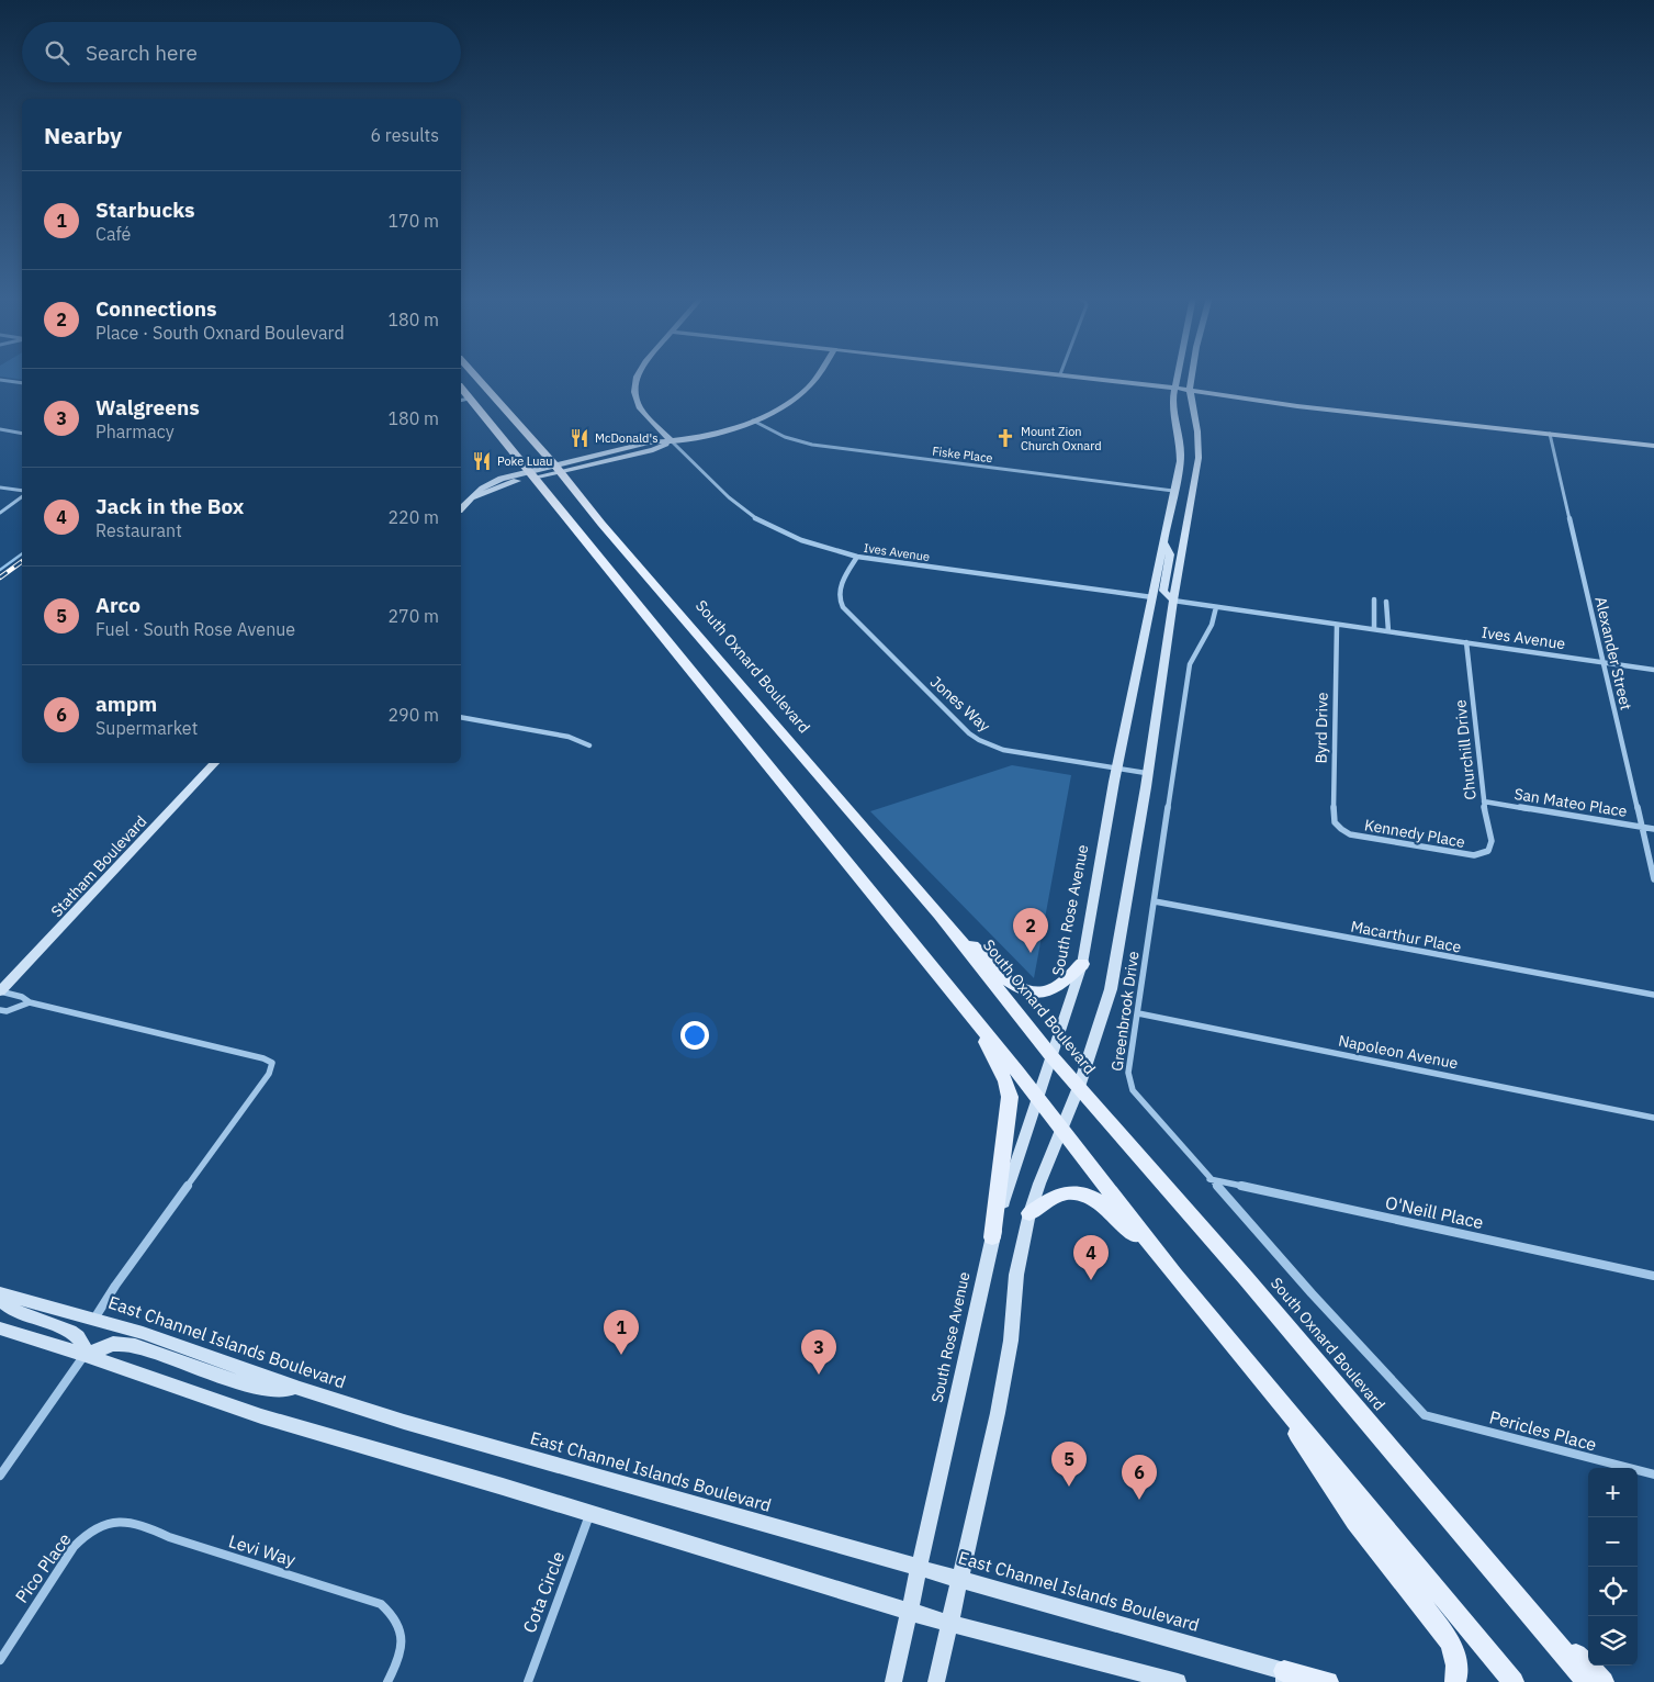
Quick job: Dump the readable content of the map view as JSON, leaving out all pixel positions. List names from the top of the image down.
{
  "streets": {
    "main road": [
      "South Oxnard Boulevard",
      "Statham Boulevard",
      "South Rose Avenue",
      "East Channel Islands Boulevard"
    ],
    "street": [
      "Fiske Place",
      "Ives Avenue",
      "Alexander Street",
      "Jones Way",
      "Byrd Drive",
      "Churchill Drive",
      "San Mateo Place",
      "Kennedy Place",
      "Macarthur Place",
      "Greenbrook Drive",
      "Napoleon Avenue",
      "O'Neill Place",
      "Pericles Place",
      "Levi Way",
      "Pico Place",
      "Cota Circle"
    ]
  },
  "crossings": [
    ["Fiske Place", "South Rose Avenue"],
    ["Ives Avenue", "Alexander Street"],
    ["Ives Avenue", "Jones Way"],
    ["Ives Avenue", "Byrd Drive"],
    ["Ives Avenue", "Churchill Drive"],
    ["Ives Avenue", "South Rose Avenue"],
    ["Ives Avenue", "Greenbrook Drive"],
    ["Alexander Street", "San Mateo Place"],
    ["South Oxnard Boulevard", "South Rose Avenue"],
    ["Jones Way", "South Rose Avenue"],
    ["Byrd Drive", "Kennedy Place"],
    ["Churchill Drive", "San Mateo Place"],
    ["Churchill Drive", "Kennedy Place"],
    ["South Rose Avenue", "East Channel Islands Boulevard"],
    ["Macarthur Place", "Greenbrook Drive"],
    ["Greenbrook Drive", "Napoleon Avenue"],
    ["Greenbrook Drive", "O'Neill Place"],
    ["Greenbrook Drive", "Pericles Place"],
    ["Levi Way", "Pico Place"]
  ],
  "places": {
    "restaurant": ["McDonald's", "Poke Luau"],
    "church": ["Mount Zion Church Oxnard"]
  },
  "page": {
    "search": "Search here",
    "heading": ["Nearby", "6 results"],
    "list": [
      {
        "mark": "1",
        "name": "Starbucks",
        "note": "Café",
        "value": "170 m"
      },
      {
        "mark": "2",
        "name": "Connections",
        "note": "Place · South Oxnard Boulevard",
        "value": "180 m"
      },
      {
        "mark": "3",
        "name": "Walgreens",
        "note": "Pharmacy",
        "value": "180 m"
      },
      {
        "mark": "4",
        "name": "Jack in the Box",
        "note": "Restaurant",
        "value": "220 m"
      },
      {
        "mark": "5",
        "name": "Arco",
        "note": "Fuel · South Rose Avenue",
        "value": "270 m"
      },
      {
        "mark": "6",
        "name": "ampm",
        "note": "Supermarket",
        "value": "290 m"
      }
    ],
    "pins": [
      "2",
      "4",
      "1",
      "3",
      "5",
      "6"
    ],
    "map_buttons": ["+", "−"]
  }
}
